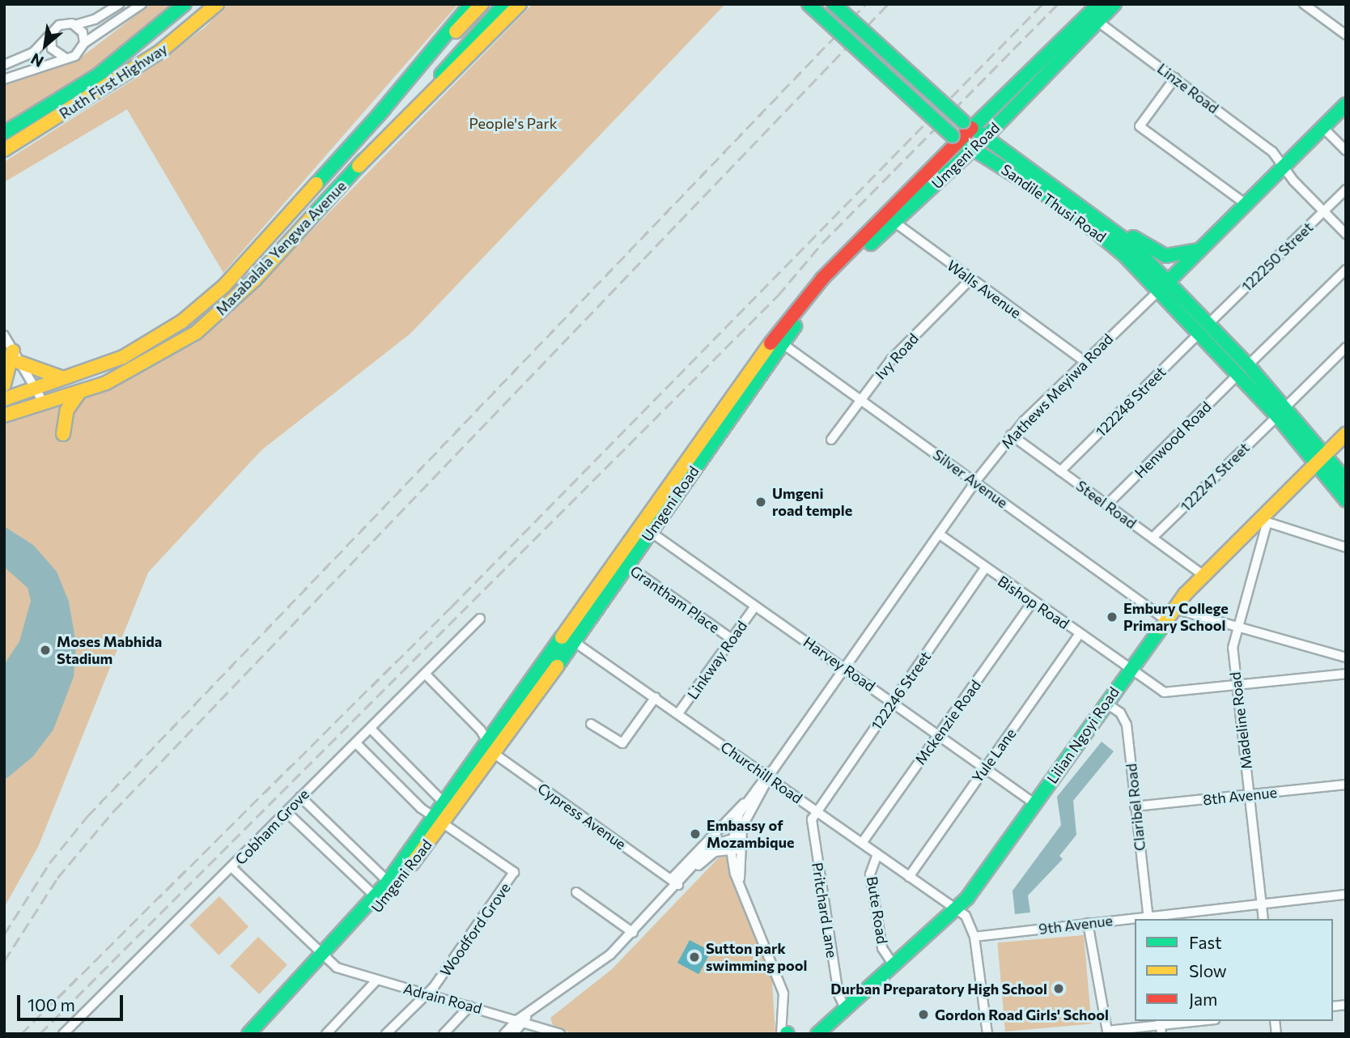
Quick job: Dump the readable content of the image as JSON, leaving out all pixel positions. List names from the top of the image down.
{
  "streets": {
    "main road": [
      "Ruth First Highway",
      "Umgeni Road",
      "Sandile Thusi Road",
      "Masabalala Yengwa Avenue",
      "Mathews Meyiwa Road",
      "Lilian Ngoyi Road"
    ],
    "street": [
      "Linze Road",
      "122250 Street",
      "Walls Avenue",
      "Ivy Road",
      "122248 Street",
      "Henwood Road",
      "122247 Street",
      "Silver Avenue",
      "Steel Road",
      "Grantham Place",
      "Bishop Road",
      "Linkway Road",
      "Harvey Road",
      "122246 Street",
      "Madeline Road",
      "Mckenzie Road",
      "Yule Lane",
      "Churchill Road",
      "8th Avenue",
      "Claribel Road",
      "Cypress Avenue",
      "Cobham Grove",
      "Pritchard Lane",
      "Bute Road",
      "9th Avenue",
      "Woodford Grove",
      "Adrain Road"
    ]
  },
  "crossings": [
    ["Linze Road", "Umgeni Road"],
    ["Linze Road", "122250 Street"],
    ["Linze Road", "Mathews Meyiwa Road"],
    ["Umgeni Road", "Sandile Thusi Road"],
    ["Umgeni Road", "Walls Avenue"],
    ["Umgeni Road", "Silver Avenue"],
    ["Umgeni Road", "Grantham Place"],
    ["Umgeni Road", "Harvey Road"],
    ["Umgeni Road", "Churchill Road"],
    ["Umgeni Road", "Cypress Avenue"],
    ["Umgeni Road", "Woodford Grove"],
    ["Umgeni Road", "Adrain Road"],
    ["Sandile Thusi Road", "122250 Street"],
    ["Sandile Thusi Road", "Mathews Meyiwa Road"],
    ["Sandile Thusi Road", "122248 Street"],
    ["Sandile Thusi Road", "Henwood Road"],
    ["Sandile Thusi Road", "122247 Street"],
    ["Sandile Thusi Road", "Lilian Ngoyi Road"],
    ["122250 Street", "122248 Street"],
    ["Walls Avenue", "Ivy Road"],
    ["Walls Avenue", "Mathews Meyiwa Road"],
    ["Ivy Road", "Silver Avenue"],
    ["Mathews Meyiwa Road", "Silver Avenue"],
    ["Mathews Meyiwa Road", "Steel Road"],
    ["Mathews Meyiwa Road", "Bishop Road"],
    ["Mathews Meyiwa Road", "Harvey Road"],
    ["Mathews Meyiwa Road", "Churchill Road"],
    ["122248 Street", "Steel Road"],
    ["Henwood Road", "Steel Road"],
    ["122247 Street", "Steel Road"],
    ["Silver Avenue", "Lilian Ngoyi Road"],
    ["Steel Road", "Lilian Ngoyi Road"],
    ["Grantham Place", "Linkway Road"],
    ["Bishop Road", "122246 Street"],
    ["Bishop Road", "Madeline Road"],
    ["Bishop Road", "Mckenzie Road"],
    ["Bishop Road", "Lilian Ngoyi Road"],
    ["Bishop Road", "Yule Lane"],
    ["Linkway Road", "Harvey Road"],
    ["Linkway Road", "Churchill Road"],
    ["Harvey Road", "122246 Street"],
    ["Harvey Road", "Mckenzie Road"],
    ["Harvey Road", "Lilian Ngoyi Road"],
    ["Harvey Road", "Yule Lane"],
    ["122246 Street", "Churchill Road"],
    ["122246 Street", "Pritchard Lane"],
    ["Madeline Road", "Lilian Ngoyi Road"],
    ["Madeline Road", "8th Avenue"],
    ["Madeline Road", "9th Avenue"],
    ["Mckenzie Road", "Churchill Road"],
    ["Lilian Ngoyi Road", "Churchill Road"],
    ["Lilian Ngoyi Road", "Claribel Road"],
    ["Lilian Ngoyi Road", "Pritchard Lane"],
    ["Lilian Ngoyi Road", "Bute Road"],
    ["Yule Lane", "Churchill Road"],
    ["Churchill Road", "Pritchard Lane"],
    ["Churchill Road", "Bute Road"],
    ["8th Avenue", "Claribel Road"],
    ["Claribel Road", "9th Avenue"],
    ["Woodford Grove", "Adrain Road"]
  ],
  "parks": ["People's Park"],
  "places": [
    "Umgeni road temple",
    "Embury College Primary School",
    "Moses Mabhida Stadium",
    "Embassy of Mozambique",
    "Sutton park swimming pool",
    "Durban Preparatory High School",
    "Gordon Road Girls' School"
  ],
  "legend": ["Fast", "Slow", "Jam"],
  "scale_bar": "100 m",
  "north": "bottom left"
}
